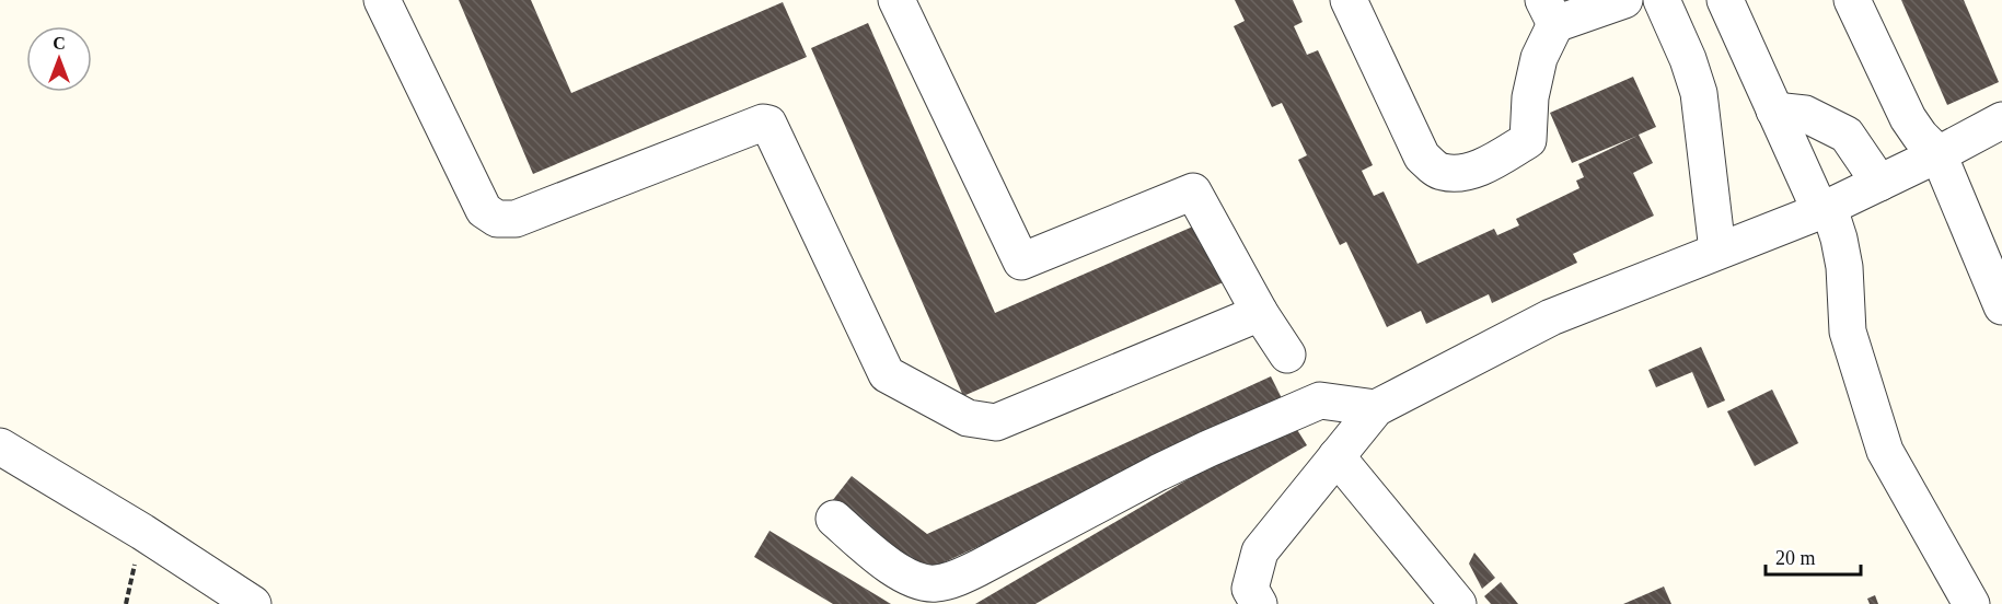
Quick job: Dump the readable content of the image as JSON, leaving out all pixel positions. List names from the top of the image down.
{
  "scale_bar": "20 m",
  "north": "top"
}
